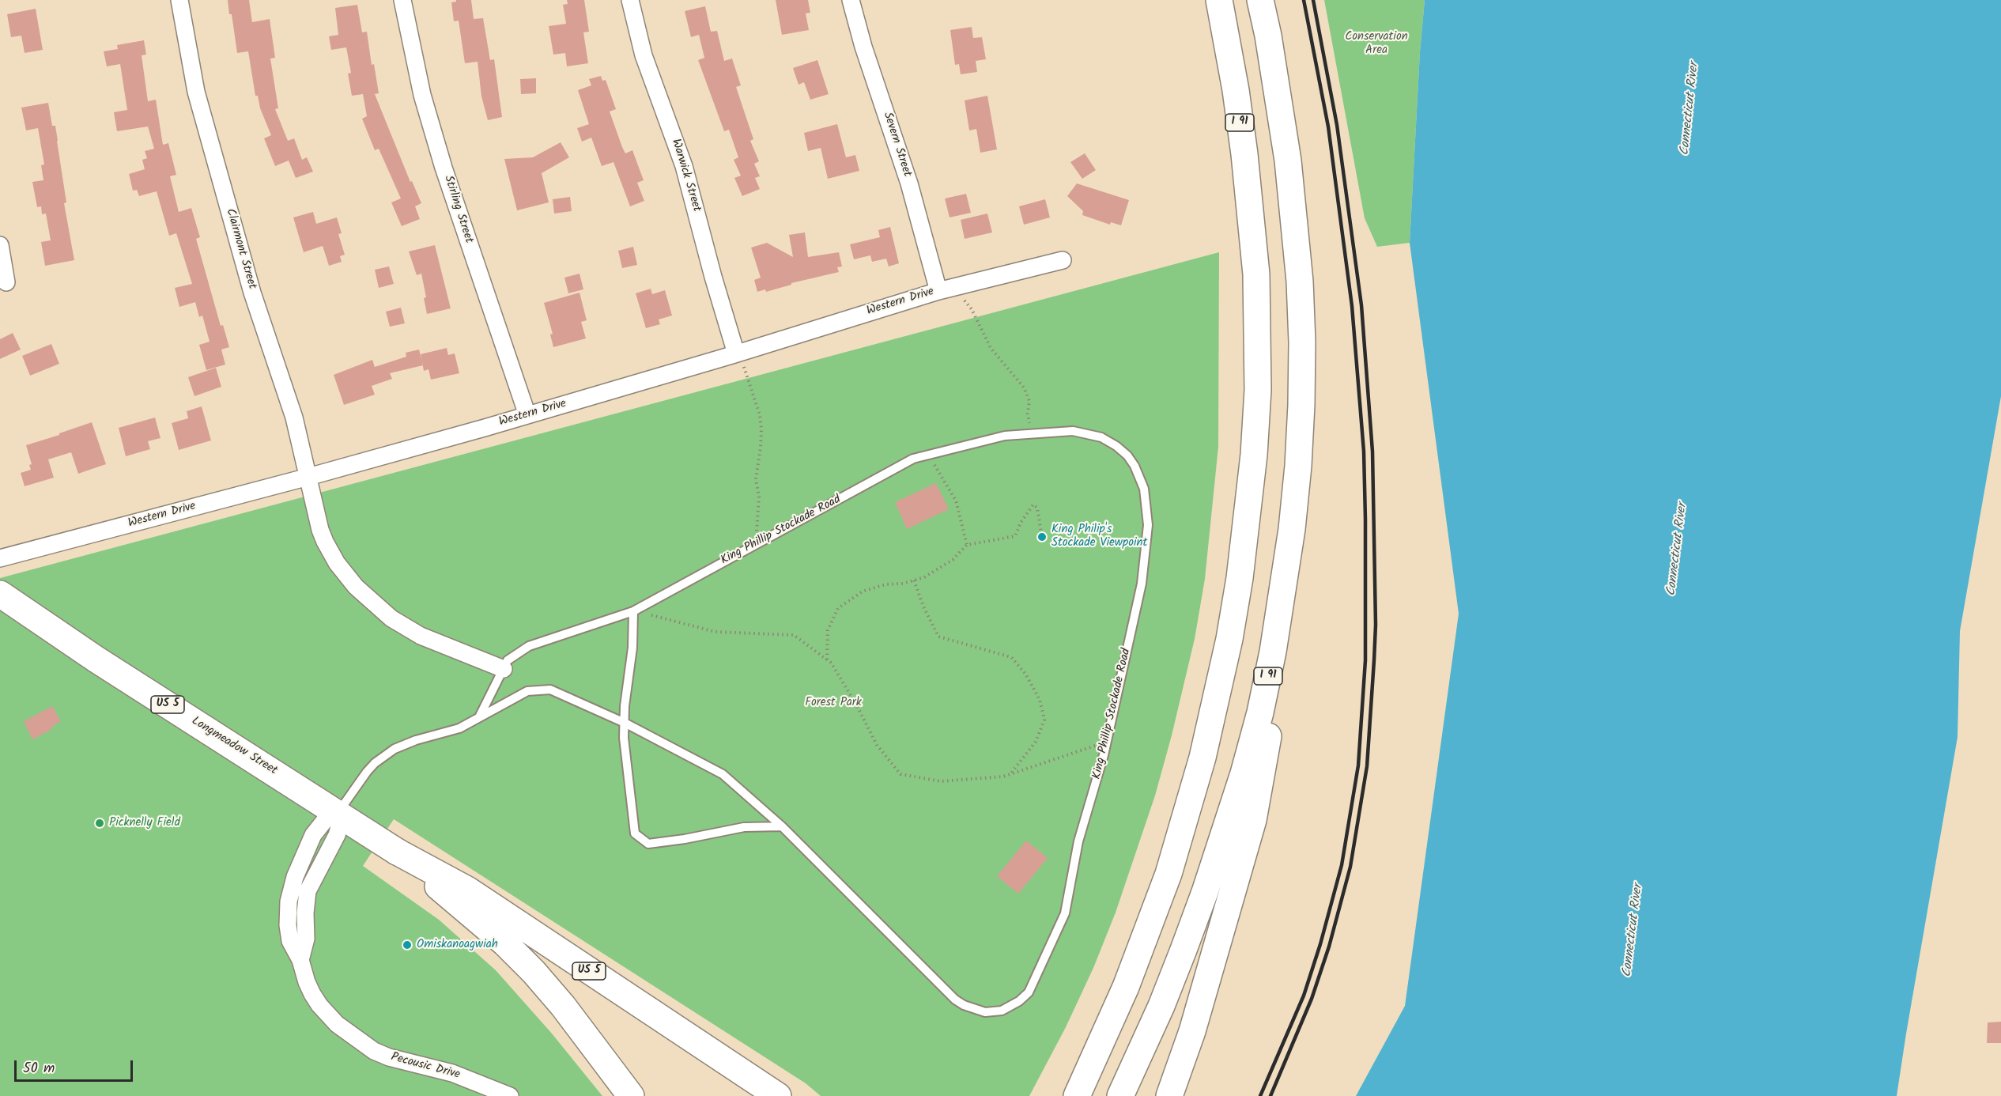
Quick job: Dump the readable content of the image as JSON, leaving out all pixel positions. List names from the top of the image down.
{
  "streets": {
    "main road": ["I 91", "US 5", "Longmeadow Street"],
    "street": [
      "Severn Street",
      "Warwick Street",
      "Stirling Street",
      "Clairmont Street",
      "Western Drive",
      "Pecousic Drive"
    ],
    "lane": ["King Phillip Stockade Road"]
  },
  "crossings": [
    ["Severn Street", "Western Drive"],
    ["Warwick Street", "Western Drive"],
    ["Stirling Street", "Western Drive"],
    ["Clairmont Street", "Western Drive"],
    ["Clairmont Street", "King Phillip Stockade Road"],
    ["King Phillip Stockade Road", "Longmeadow Street"],
    ["King Phillip Stockade Road", "Pecousic Drive"],
    ["US 5", "Longmeadow Street"],
    ["Longmeadow Street", "Pecousic Drive"]
  ],
  "water": ["Connecticut River"],
  "parks": ["Conservation Area", "Forest Park"],
  "places": ["King Philip's Stockade Viewpoint", "Picknelly Field", "Omiskanoagwiah"],
  "scale_bar": "50 m"
}
